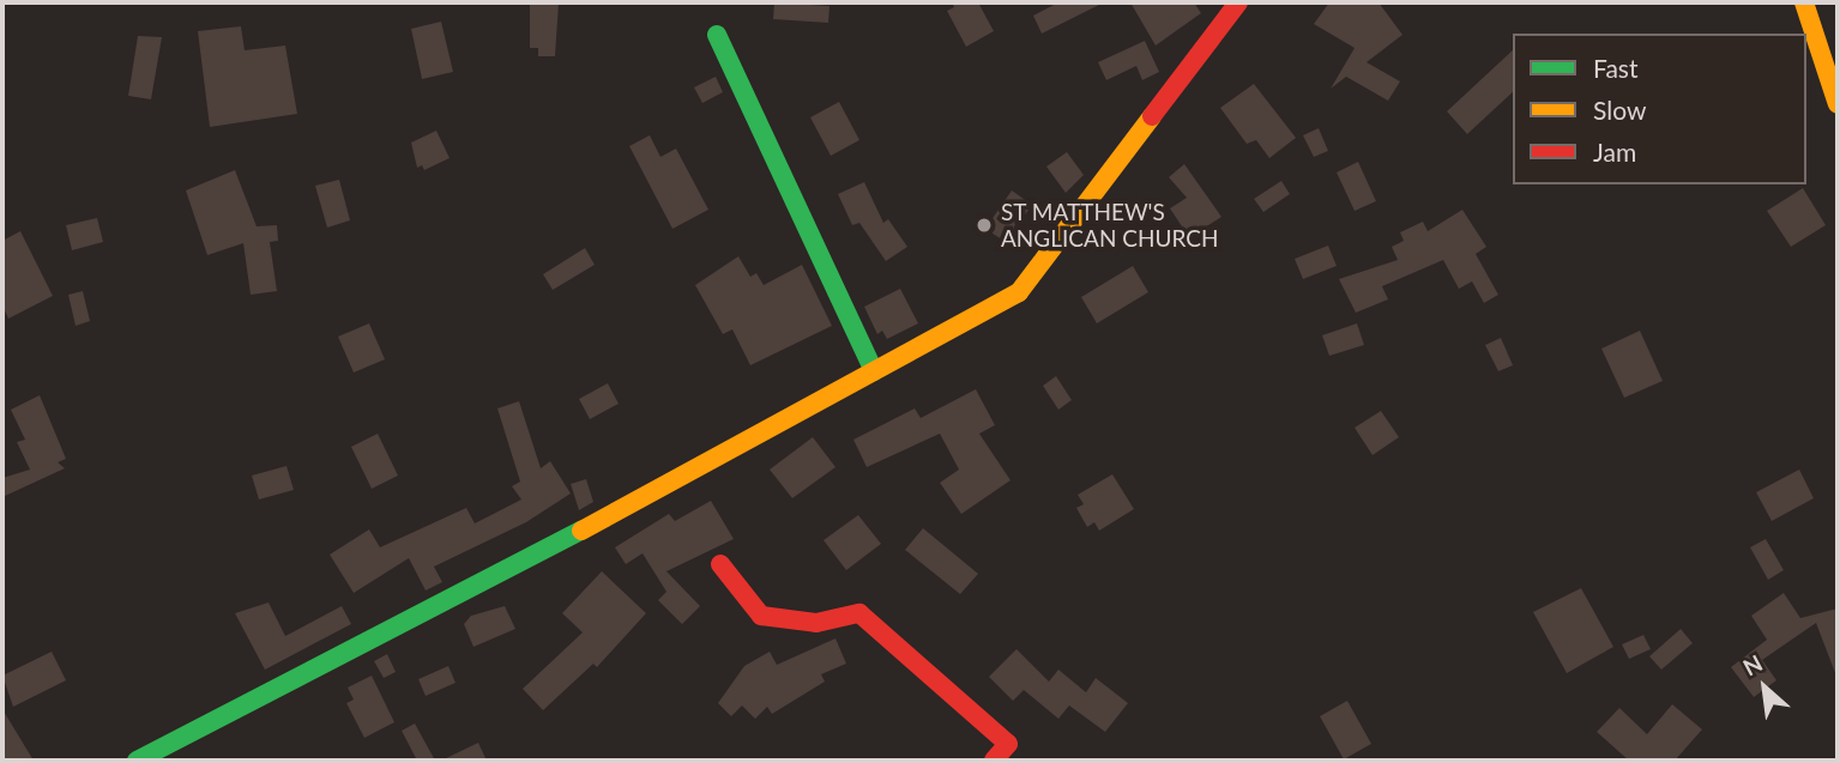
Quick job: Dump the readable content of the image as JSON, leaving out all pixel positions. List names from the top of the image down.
{
  "places": ["ST MATTHEW'S ANGLICAN CHURCH"],
  "legend": ["Fast", "Slow", "Jam"],
  "north": "top left"
}
